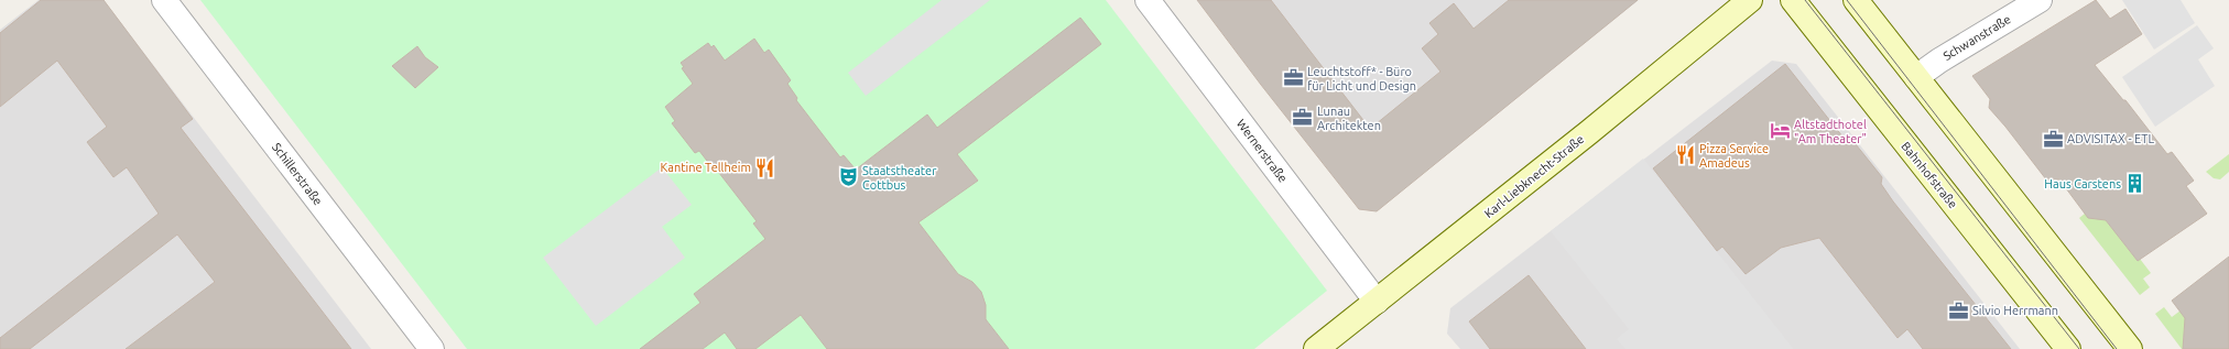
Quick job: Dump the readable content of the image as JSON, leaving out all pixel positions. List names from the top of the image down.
{
  "streets": {
    "street": [
      "Schwanstraße",
      "Wernerstraße",
      "Schillerstraße",
      "Bahnhofstraße",
      "Karl-Liebknecht-Straße"
    ]
  },
  "crossings": [
    ["Wernerstraße", "Karl-Liebknecht-Straße"]
  ],
  "places": {
    "office": [
      "Leuchtstoff* - Büro für Licht und Design",
      "Lunau Architekten",
      "ADVISITAX - ETL",
      "Silvio Herrmann"
    ],
    "hotel": ["Altstadthotel \"Am Theater\""],
    "restaurant": ["Pizza Service Amadeus", "Kantine Tellheim"],
    "theatre": ["Staatstheater Cottbus"],
    "building": ["Haus Carstens"]
  }
}
